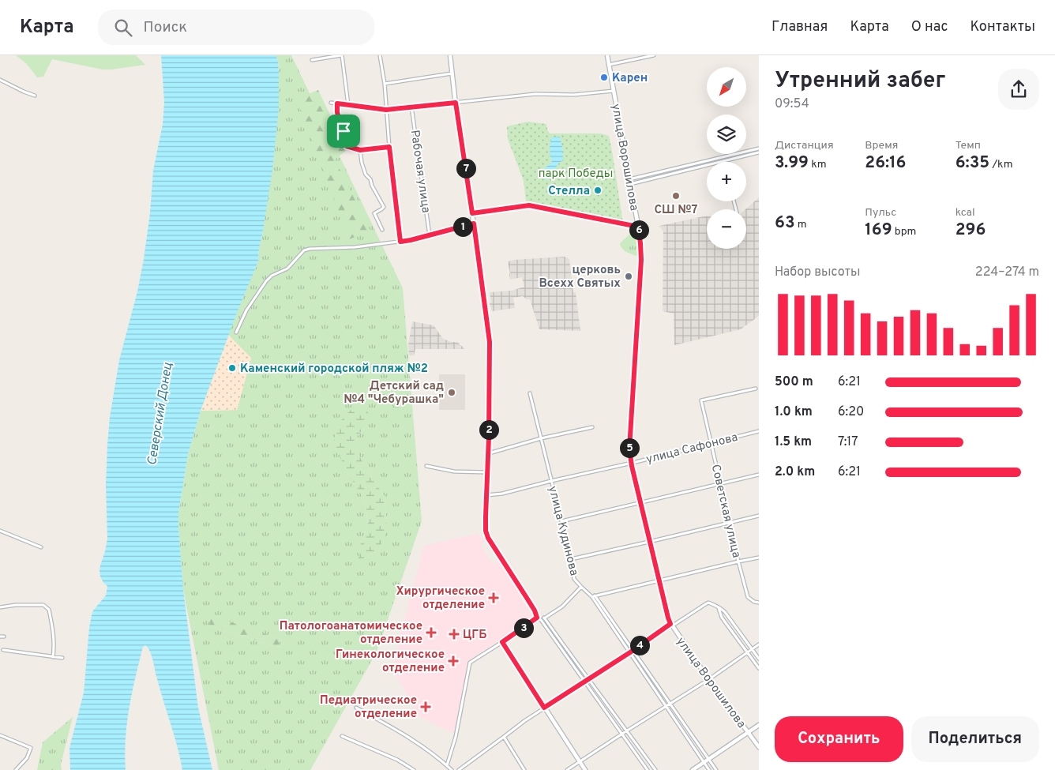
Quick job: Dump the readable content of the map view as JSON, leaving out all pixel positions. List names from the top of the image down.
{
  "streets": {
    "street": [
      "улица Ворошилова",
      "Рабочая улица",
      "улица Сафонова",
      "Советская улица",
      "улица Кудинова"
    ]
  },
  "crossings": [
    ["улица Ворошилова", "улица Сафонова"],
    ["улица Сафонова", "Советская улица"],
    ["улица Сафонова", "улица Кудинова"]
  ],
  "water": ["Северский Донец"],
  "parks": ["парк Победы"],
  "places": {
    "other": [
      "Карен",
      "Стелла",
      "СШ №7",
      "церковь Всехх Святых",
      "Каменский городской пляж №2",
      "Детский сад №4 \"Чебурашка\""
    ],
    "health": [
      "Хирургическое отделение",
      "Патологоанатомическое отделение",
      "ЦГБ",
      "Гинекологическое отделение",
      "Педиатрическое отделение"
    ]
  },
  "north": "bottom left",
  "page": {
    "header": "Карта",
    "search": "Поиск",
    "nav": [
      "Главная",
      "Карта",
      "О нас",
      "Контакты"
    ],
    "heading": ["Утренний забег", "09:54"],
    "map_buttons": ["+", "−"],
    "stats": [
      ["Дистанция", "3.99 km"],
      ["Время", "26:16"],
      ["Темп", "6:35 /km"],
      ["63 m"],
      ["Пульс", "169 bpm"],
      ["kcal", "296"]
    ],
    "pins": [
      "7",
      "1",
      "6",
      "2",
      "5",
      "3",
      "4"
    ],
    "chart": ["Набор высоты", "224–274 m"],
    "list": [
      {
        "name": "500 m",
        "note": "6:21"
      },
      {
        "name": "1.0 km",
        "note": "6:20"
      },
      {
        "name": "1.5 km",
        "note": "7:17"
      },
      {
        "name": "2.0 km",
        "note": "6:21"
      }
    ],
    "buttons": ["Сохранить", "Поделиться"]
  }
}
